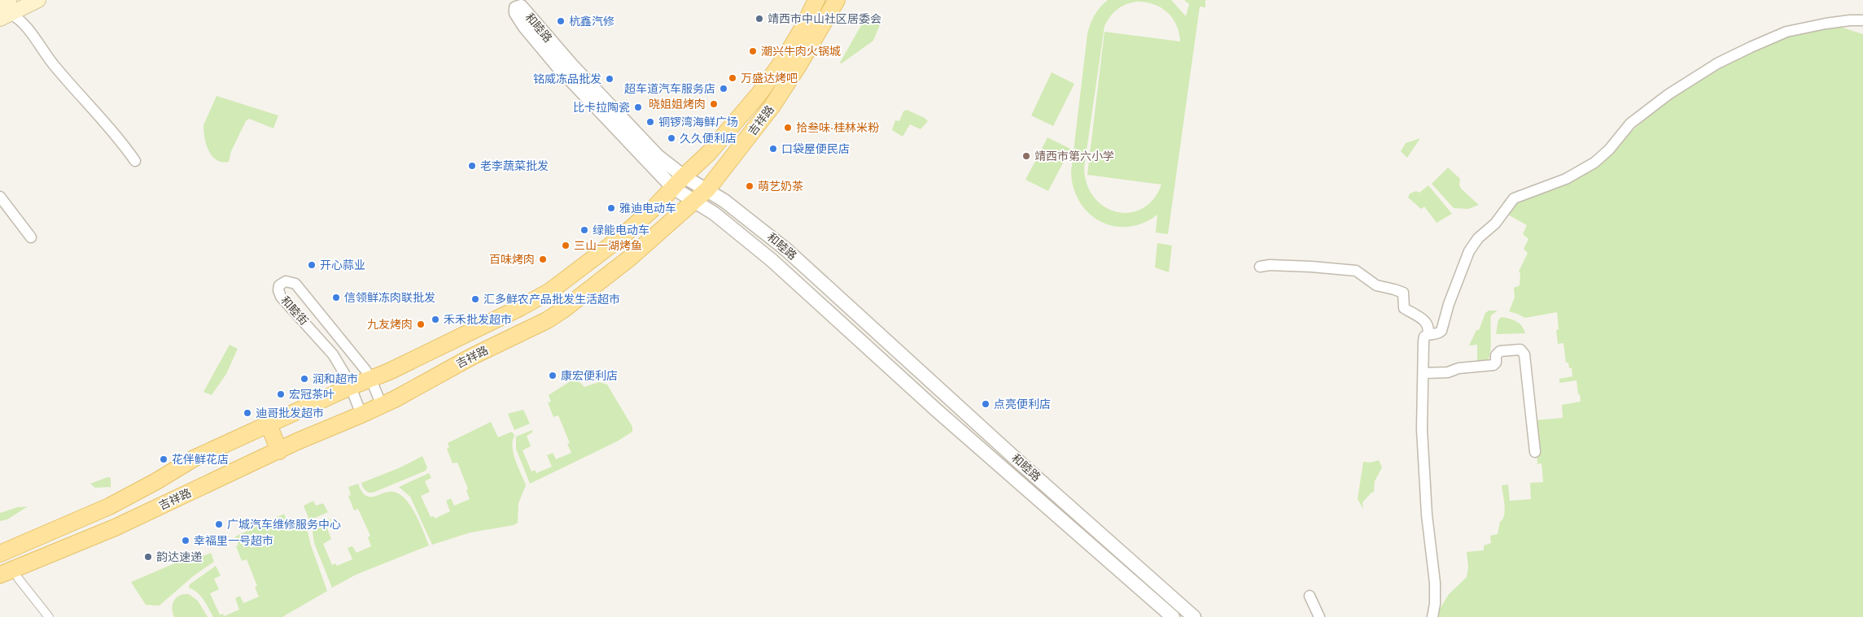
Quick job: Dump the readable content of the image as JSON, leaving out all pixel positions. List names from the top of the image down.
{
  "streets": {
    "main road": ["吉祥路"],
    "street": ["和睦路", "和睦街"]
  },
  "crossings": [
    ["和睦路", "吉祥路"],
    ["吉祥路", "和睦街"]
  ],
  "places": [
    "靖西市中山社区居委会",
    "杭鑫汽修",
    "潮兴牛肉火锅城",
    "万盛达烤吧",
    "铭威冻品批发",
    "超车道汽车服务店",
    "晓姐姐烤肉",
    "比卡拉陶瓷",
    "铜锣湾海鲜广场",
    "拾叁味·桂林米粉",
    "久久便利店",
    "口袋屋便民店",
    "靖西市第六小学",
    "老李蔬菜批发",
    "萌艺奶茶",
    "雅迪电动车",
    "绿能电动车",
    "三山一湖烤鱼",
    "百味烤肉",
    "开心蒜业",
    "信领鲜冻肉联批发",
    "汇多鲜农产品批发生活超市",
    "禾禾批发超市",
    "九友烤肉",
    "康宏便利店",
    "润和超市",
    "宏冠茶叶",
    "点亮便利店",
    "迪哥批发超市",
    "花伴鲜花店",
    "广城汽车维修服务中心",
    "幸福里一号超市",
    "韵达速递"
  ]
}
